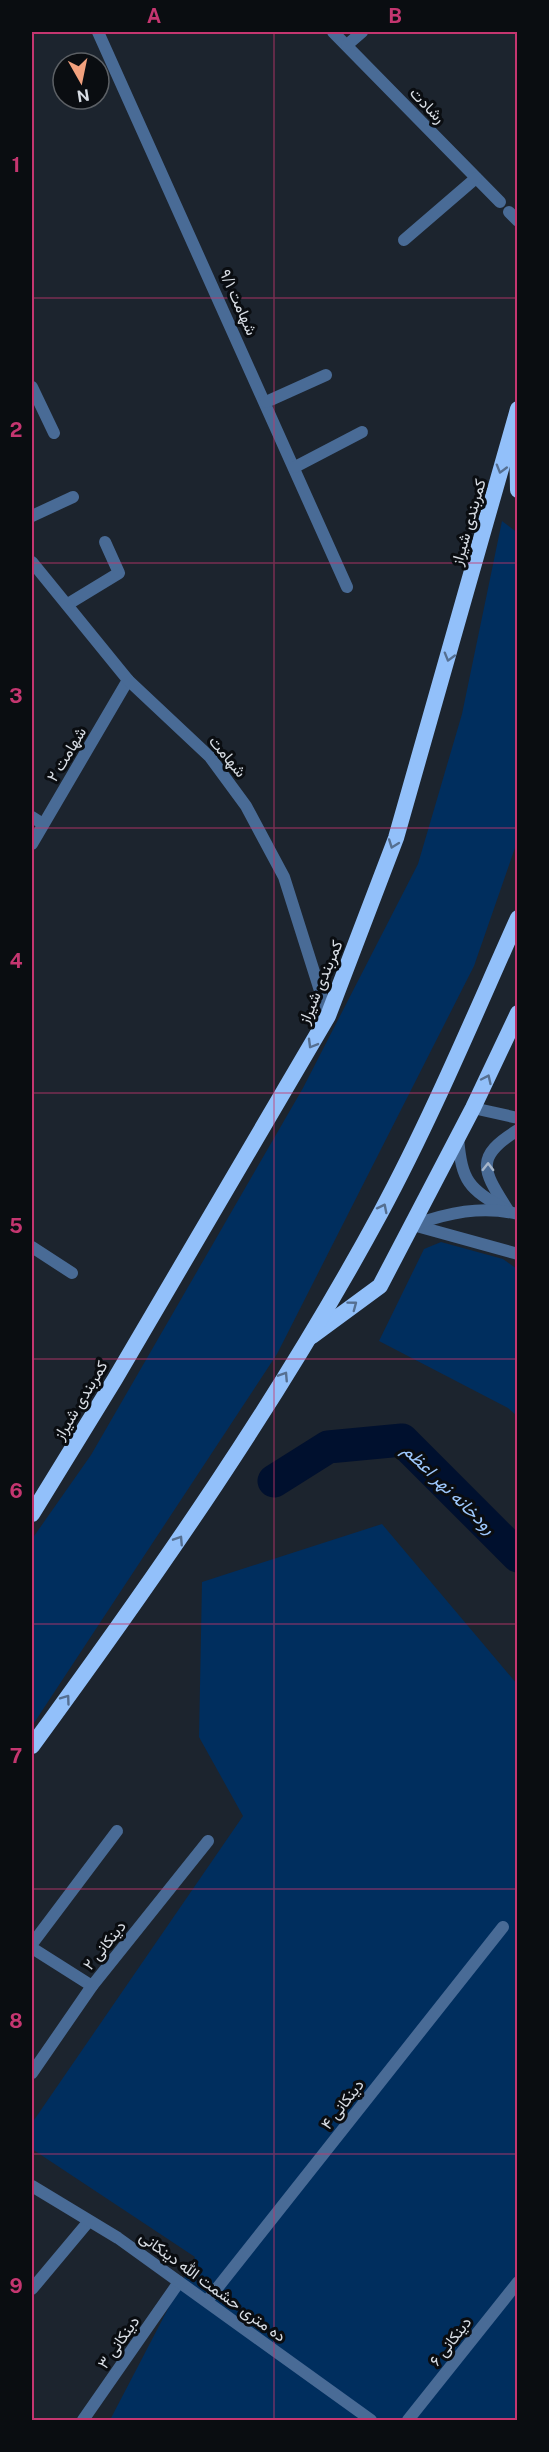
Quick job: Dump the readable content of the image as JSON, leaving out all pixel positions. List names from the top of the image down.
{
  "streets": {
    "highway": ["کمربندی شیراز"],
    "street": [
      "رشادت",
      "۹/۱ شهامت",
      "۲ شهامت",
      "شهامت",
      "۲ دینکانی",
      "۴ دینکانی",
      "ده متری حشمت الله دینکانی",
      "۶ دینکانی",
      "۳ دینکانی"
    ]
  },
  "crossings": [
    ["کمربندی شیراز", "شهامت"],
    ["۲ شهامت", "شهامت"],
    ["۴ دینکانی", "ده متری حشمت الله دینکانی"],
    ["ده متری حشمت الله دینکانی", "۳ دینکانی"]
  ],
  "water": ["رودخانه نهر اعظم"],
  "north": "bottom",
  "grid": {
    "columns": ["A", "B"],
    "rows": [
      "1",
      "2",
      "3",
      "4",
      "5",
      "6",
      "7",
      "8",
      "9"
    ]
  }
}
